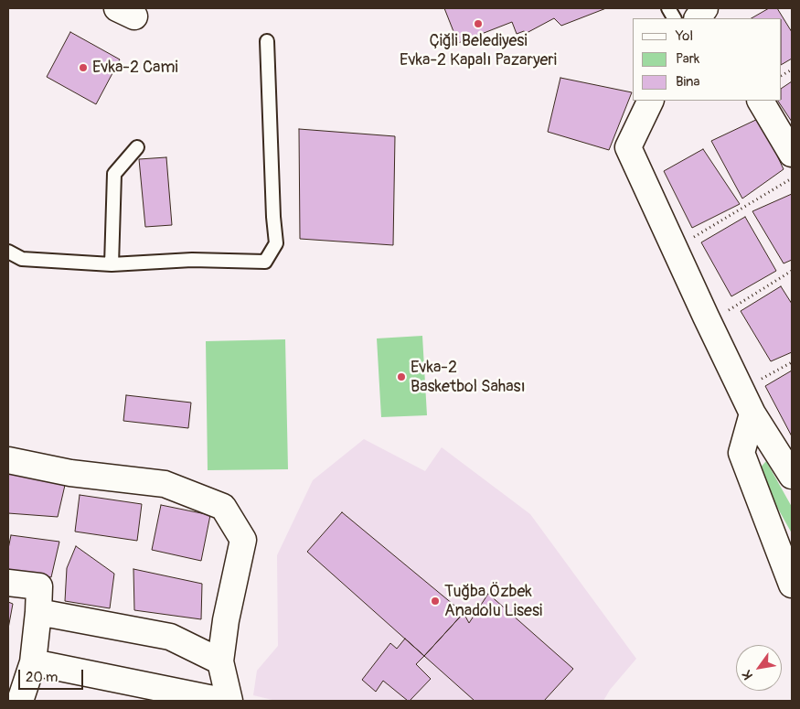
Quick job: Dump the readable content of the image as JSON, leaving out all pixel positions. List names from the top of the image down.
{
  "places": [
    "Çiğli Belediyesi Evka-2 Kapalı Pazaryeri",
    "Evka-2 Cami",
    "Evka-2 Basketbol Sahası",
    "Tuğba Özbek Anadolu Lisesi"
  ],
  "legend": ["Yol", "Park", "Bina"],
  "scale_bar": "20 m",
  "north": "bottom left"
}
